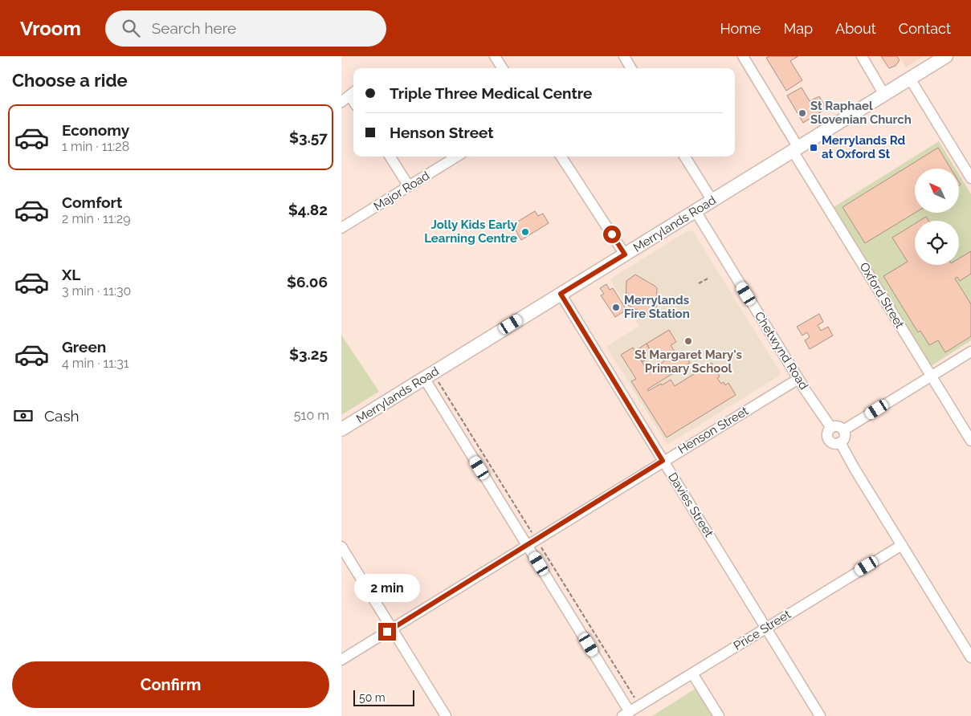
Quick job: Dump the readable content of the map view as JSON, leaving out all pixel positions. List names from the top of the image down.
{
  "streets": {
    "main road": ["Merrylands Road"],
    "street": [
      "Major Road",
      "Oxford Street",
      "Chetwynd Road",
      "Henson Street",
      "Davies Street",
      "Price Street"
    ]
  },
  "crossings": [
    ["Merrylands Road", "Oxford Street"],
    ["Merrylands Road", "Chetwynd Road"],
    ["Merrylands Road", "Davies Street"],
    ["Chetwynd Road", "Henson Street"],
    ["Henson Street", "Davies Street"],
    ["Davies Street", "Price Street"]
  ],
  "places": {
    "other": [
      "St Raphael Slovenian Church",
      "Jolly Kids Early Learning Centre",
      "Merrylands Fire Station",
      "St Margaret Mary's Primary School"
    ],
    "transit": ["Merrylands Rd at Oxford St"]
  },
  "scale_bar": "50 m",
  "north": "top left",
  "page": {
    "header": "Vroom",
    "search": "Search here",
    "nav": [
      "Home",
      "Map",
      "About",
      "Contact"
    ],
    "heading": "Choose a ride",
    "banner": ["Triple Three Medical Centre", "Henson Street"],
    "list": [
      {
        "name": "Economy",
        "note": "1 min · 11:28",
        "value": "$3.57"
      },
      {
        "name": "Comfort",
        "note": "2 min · 11:29",
        "value": "$4.82"
      },
      {
        "name": "XL",
        "note": "3 min · 11:30",
        "value": "$6.06"
      },
      {
        "name": "Green",
        "note": "4 min · 11:31",
        "value": "$3.25"
      }
    ],
    "pay": ["Cash", "510 m"],
    "bubble": "2 min",
    "buttons": "Confirm",
    "scale": "50 m"
  }
}
